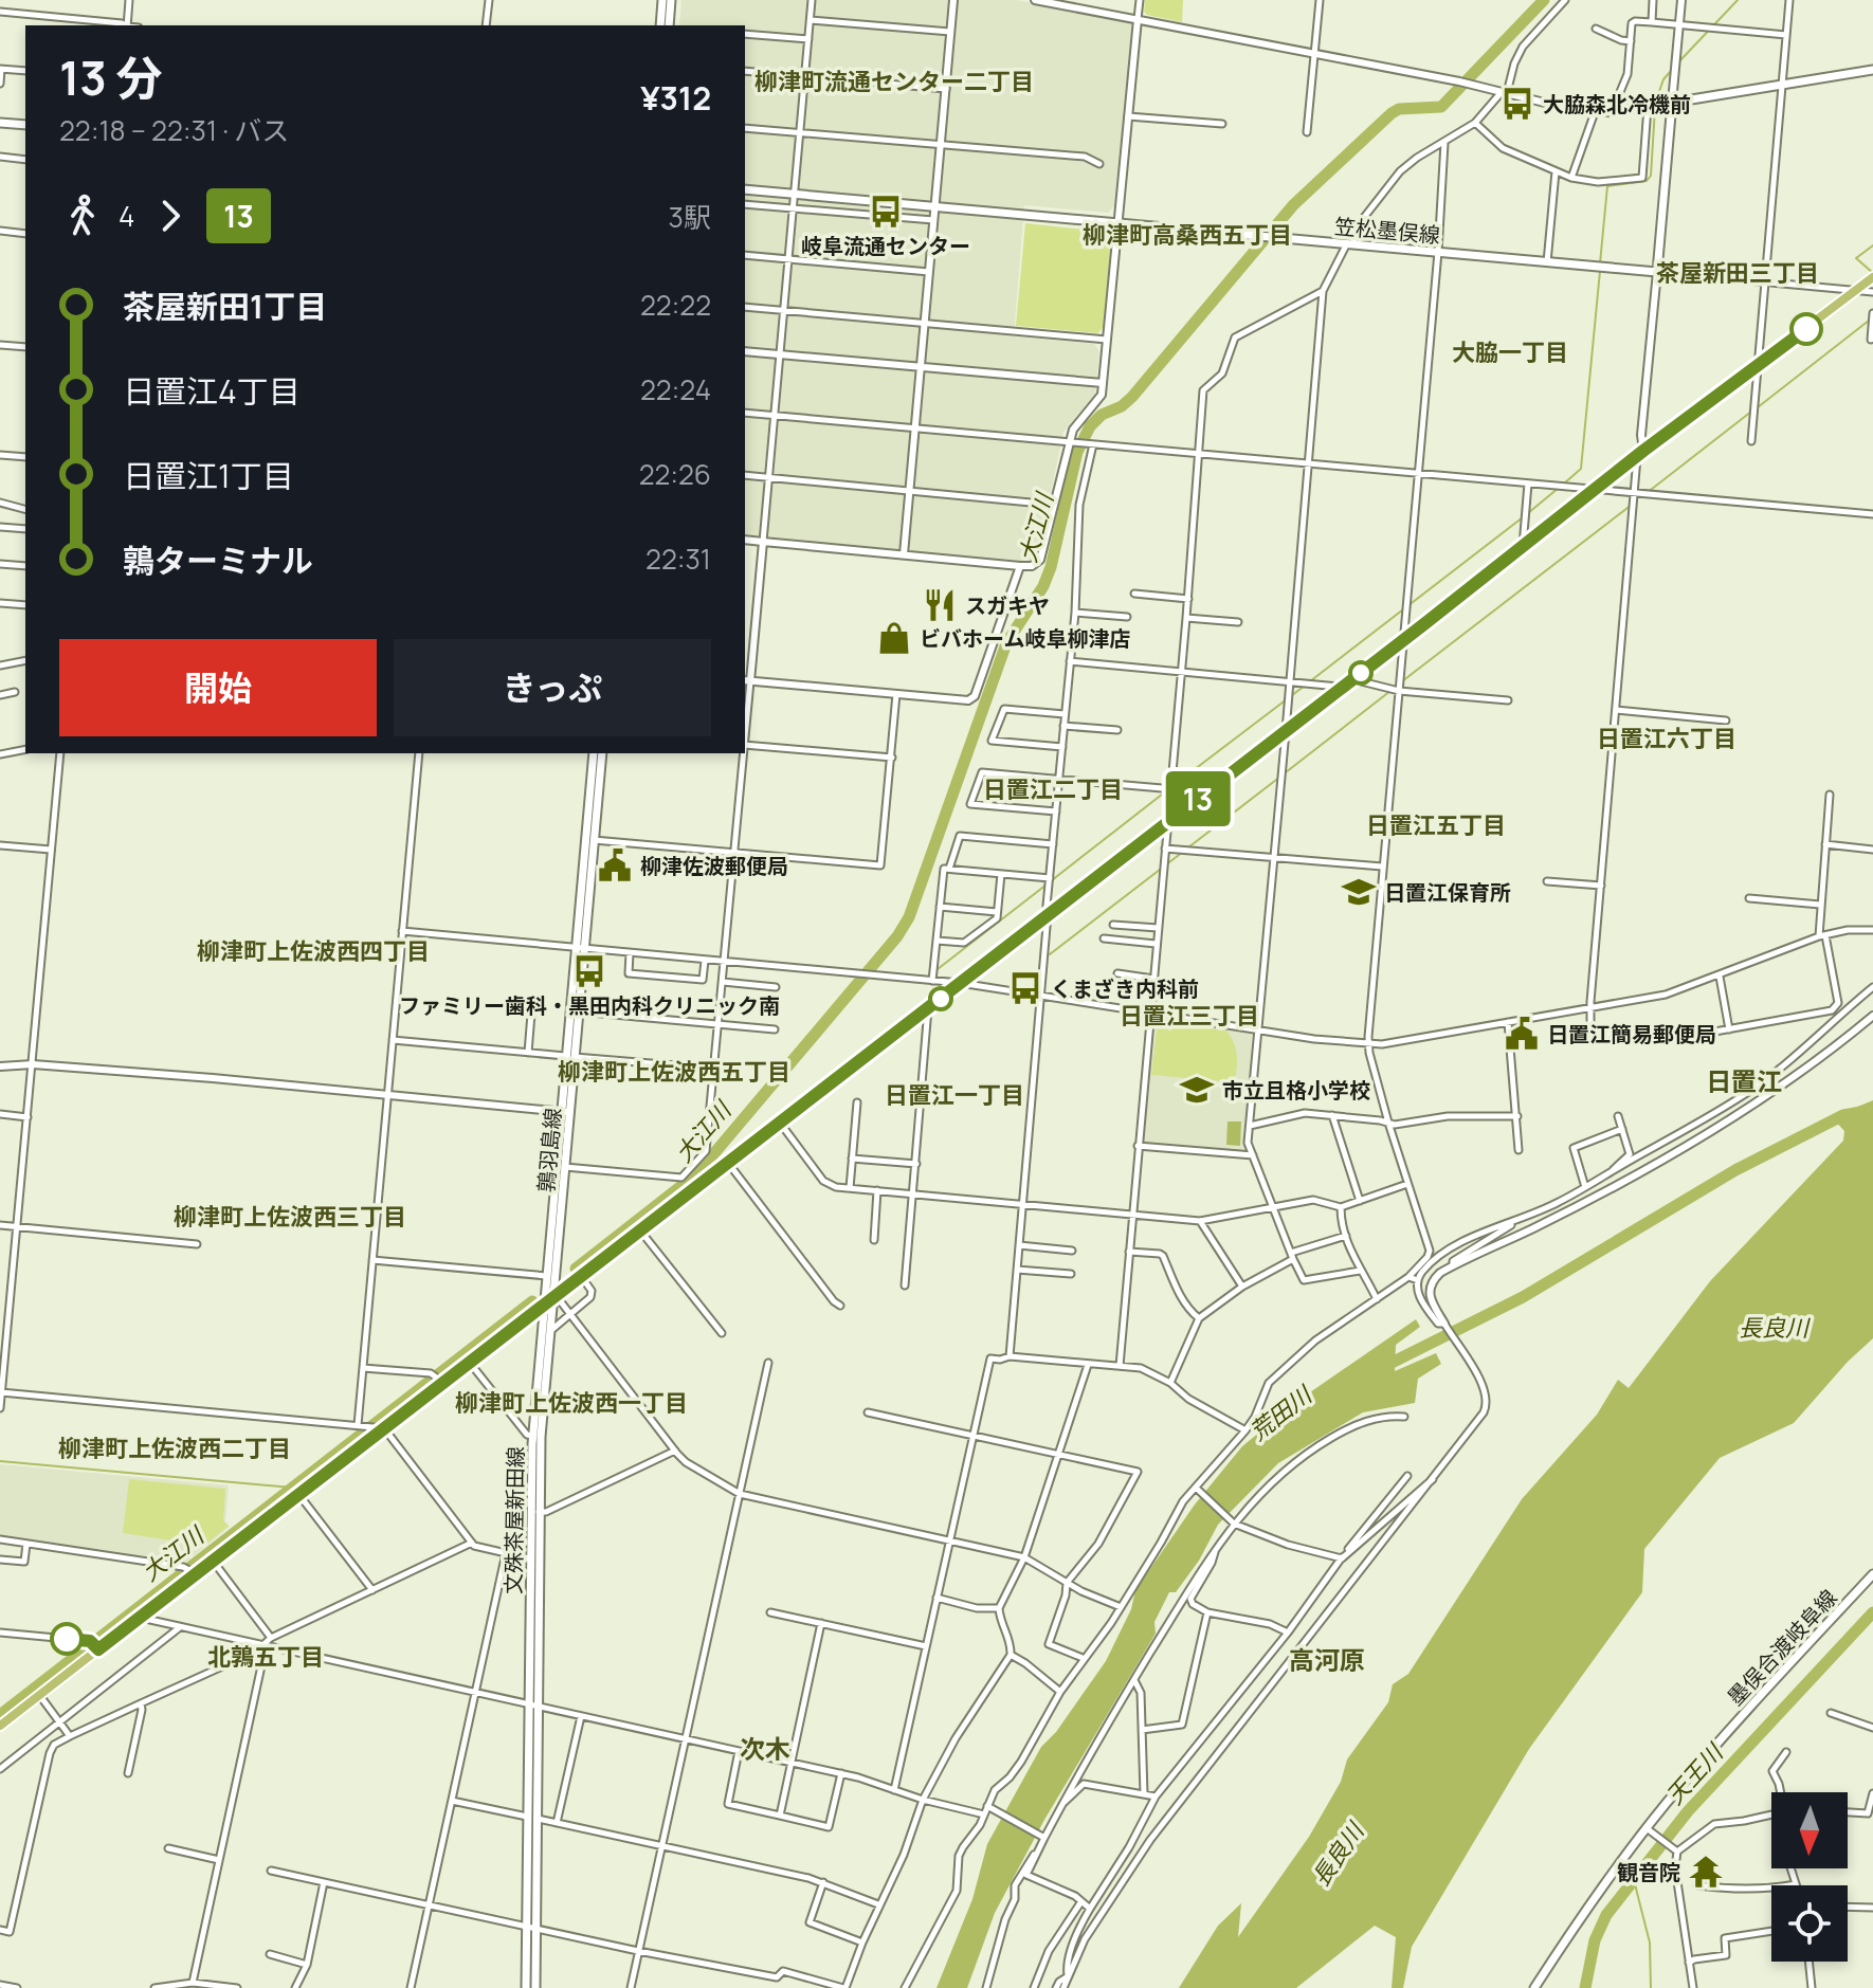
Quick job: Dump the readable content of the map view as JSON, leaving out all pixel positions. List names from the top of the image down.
{
  "streets": {
    "main road": [
      "笠松墨俣線",
      "鶉羽島線",
      "文殊茶屋新田線",
      "墨俣合渡岐阜線"
    ]
  },
  "crossings": [
    ["鶉羽島線", "文殊茶屋新田線"]
  ],
  "districts": [
    "柳津町流通センター二丁目",
    "柳津町高桑西五丁目",
    "茶屋新田三丁目",
    "大脇一丁目",
    "日置江六丁目",
    "日置江二丁目",
    "日置江五丁目",
    "柳津町上佐波西四丁目",
    "日置江三丁目",
    "柳津町上佐波西五丁目",
    "日置江",
    "日置江一丁目",
    "柳津町上佐波西三丁目",
    "柳津町上佐波西一丁目",
    "柳津町上佐波西二丁目",
    "北鶉五丁目",
    "高河原",
    "次木"
  ],
  "water": [
    "大江川",
    "長良川",
    "荒田川",
    "天王川"
  ],
  "places": {
    "bus stop": [
      "大脇森北冷機前",
      "岐阜流通センター",
      "ファミリー歯科・黒田内科クリニック南",
      "くまざき内科前"
    ],
    "restaurant": ["スガキヤ"],
    "shop": ["ビバホーム岐阜柳津店"],
    "public building": ["柳津佐波郵便局", "日置江簡易郵便局"],
    "school or university": ["日置江保育所", "市立且格小学校"],
    "temple": ["観音院"]
  },
  "lines": ["bus line 13"],
  "north": "bottom",
  "page": {
    "on_map": "13",
    "heading": ["13 分", "22:18 – 22:31 · バス", "¥312"],
    "legs": ["4", "13", "3駅"],
    "list": [
      {
        "name": "茶屋新田1丁目",
        "value": "22:22"
      },
      {
        "name": "日置江4丁目",
        "value": "22:24"
      },
      {
        "name": "日置江1丁目",
        "value": "22:26"
      },
      {
        "name": "鶉ターミナル",
        "value": "22:31"
      }
    ],
    "buttons": ["開始", "きっぷ"]
  }
}
